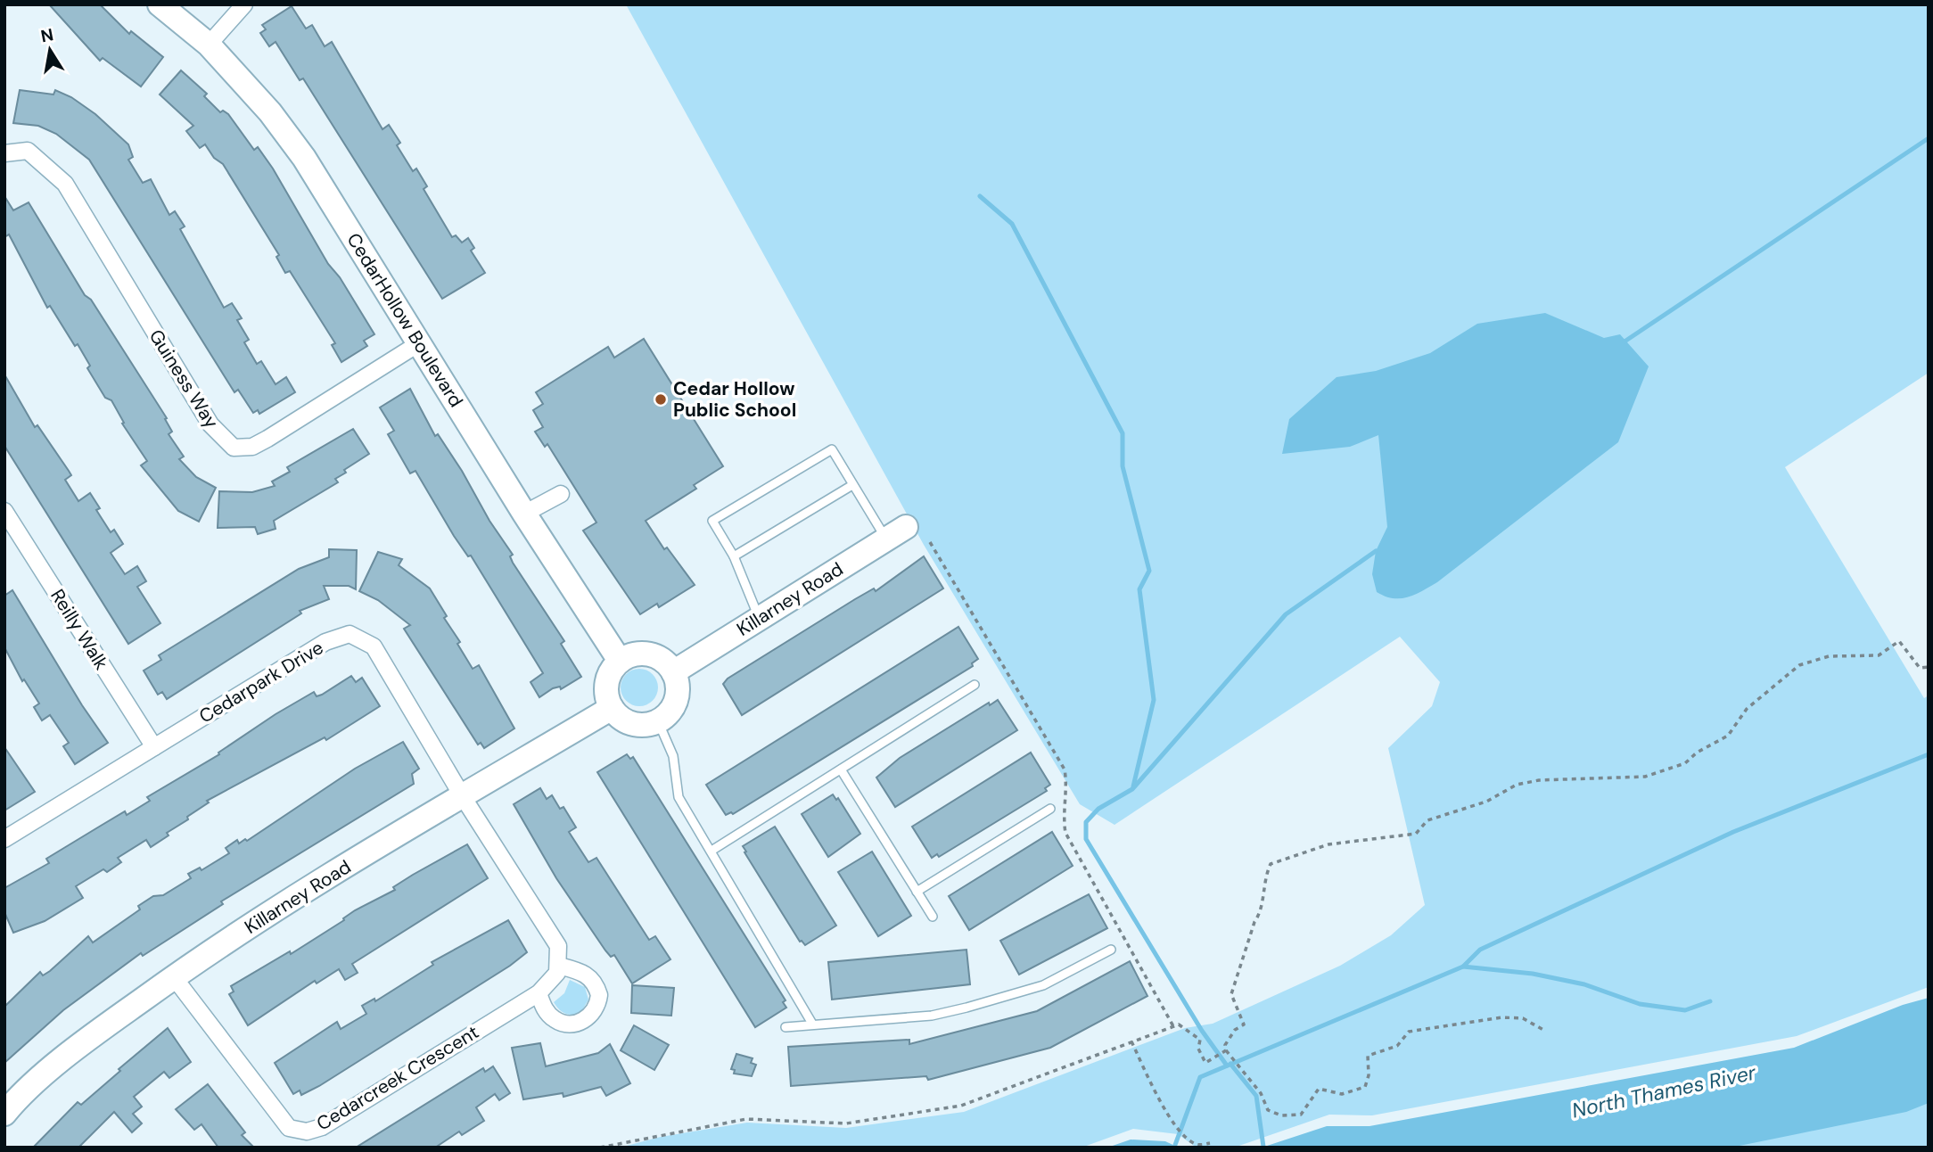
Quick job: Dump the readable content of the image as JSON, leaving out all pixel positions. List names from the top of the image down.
{
  "streets": {
    "street": [
      "CedarHollow Boulevard",
      "Guiness Way",
      "Killarney Road",
      "Reilly Walk",
      "Cedarpark Drive",
      "Cedarcreek Crescent"
    ]
  },
  "crossings": [
    ["CedarHollow Boulevard", "Guiness Way"],
    ["CedarHollow Boulevard", "Killarney Road"],
    ["Killarney Road", "Cedarpark Drive"],
    ["Killarney Road", "Cedarcreek Crescent"],
    ["Reilly Walk", "Cedarpark Drive"]
  ],
  "water": ["North Thames River"],
  "places": ["Cedar Hollow Public School"],
  "north": "top"
}
